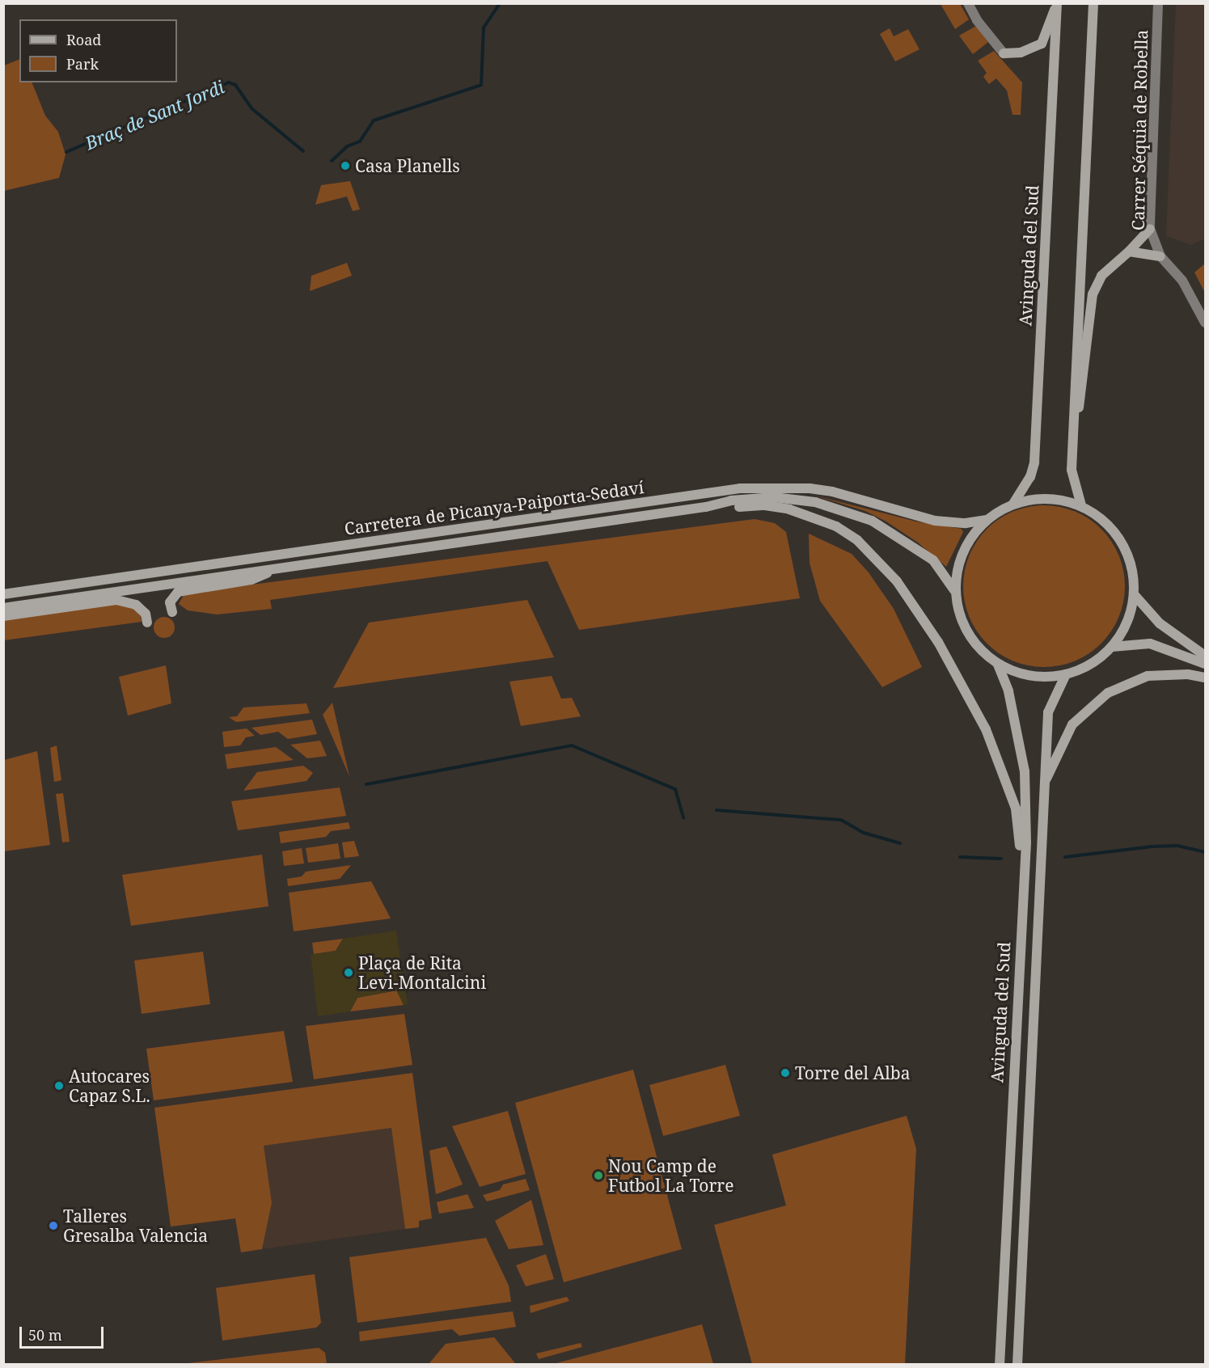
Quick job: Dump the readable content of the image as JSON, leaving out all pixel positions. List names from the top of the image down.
{
  "streets": {
    "main road": ["Avinguda del Sud", "Carretera de Picanya-Paiporta-Sedaví"],
    "street": ["Carrer Séquia de Robella"]
  },
  "water": ["Braç de Sant Jordi"],
  "places": [
    "Casa Planells",
    "Plaça de Rita Levi-Montalcini",
    "Torre del Alba",
    "Autocares Capaz S.L.",
    "Nou Camp de Futbol La Torre",
    "Talleres Gresalba Valencia"
  ],
  "legend": ["Road", "Park"],
  "scale_bar": "50 m"
}
